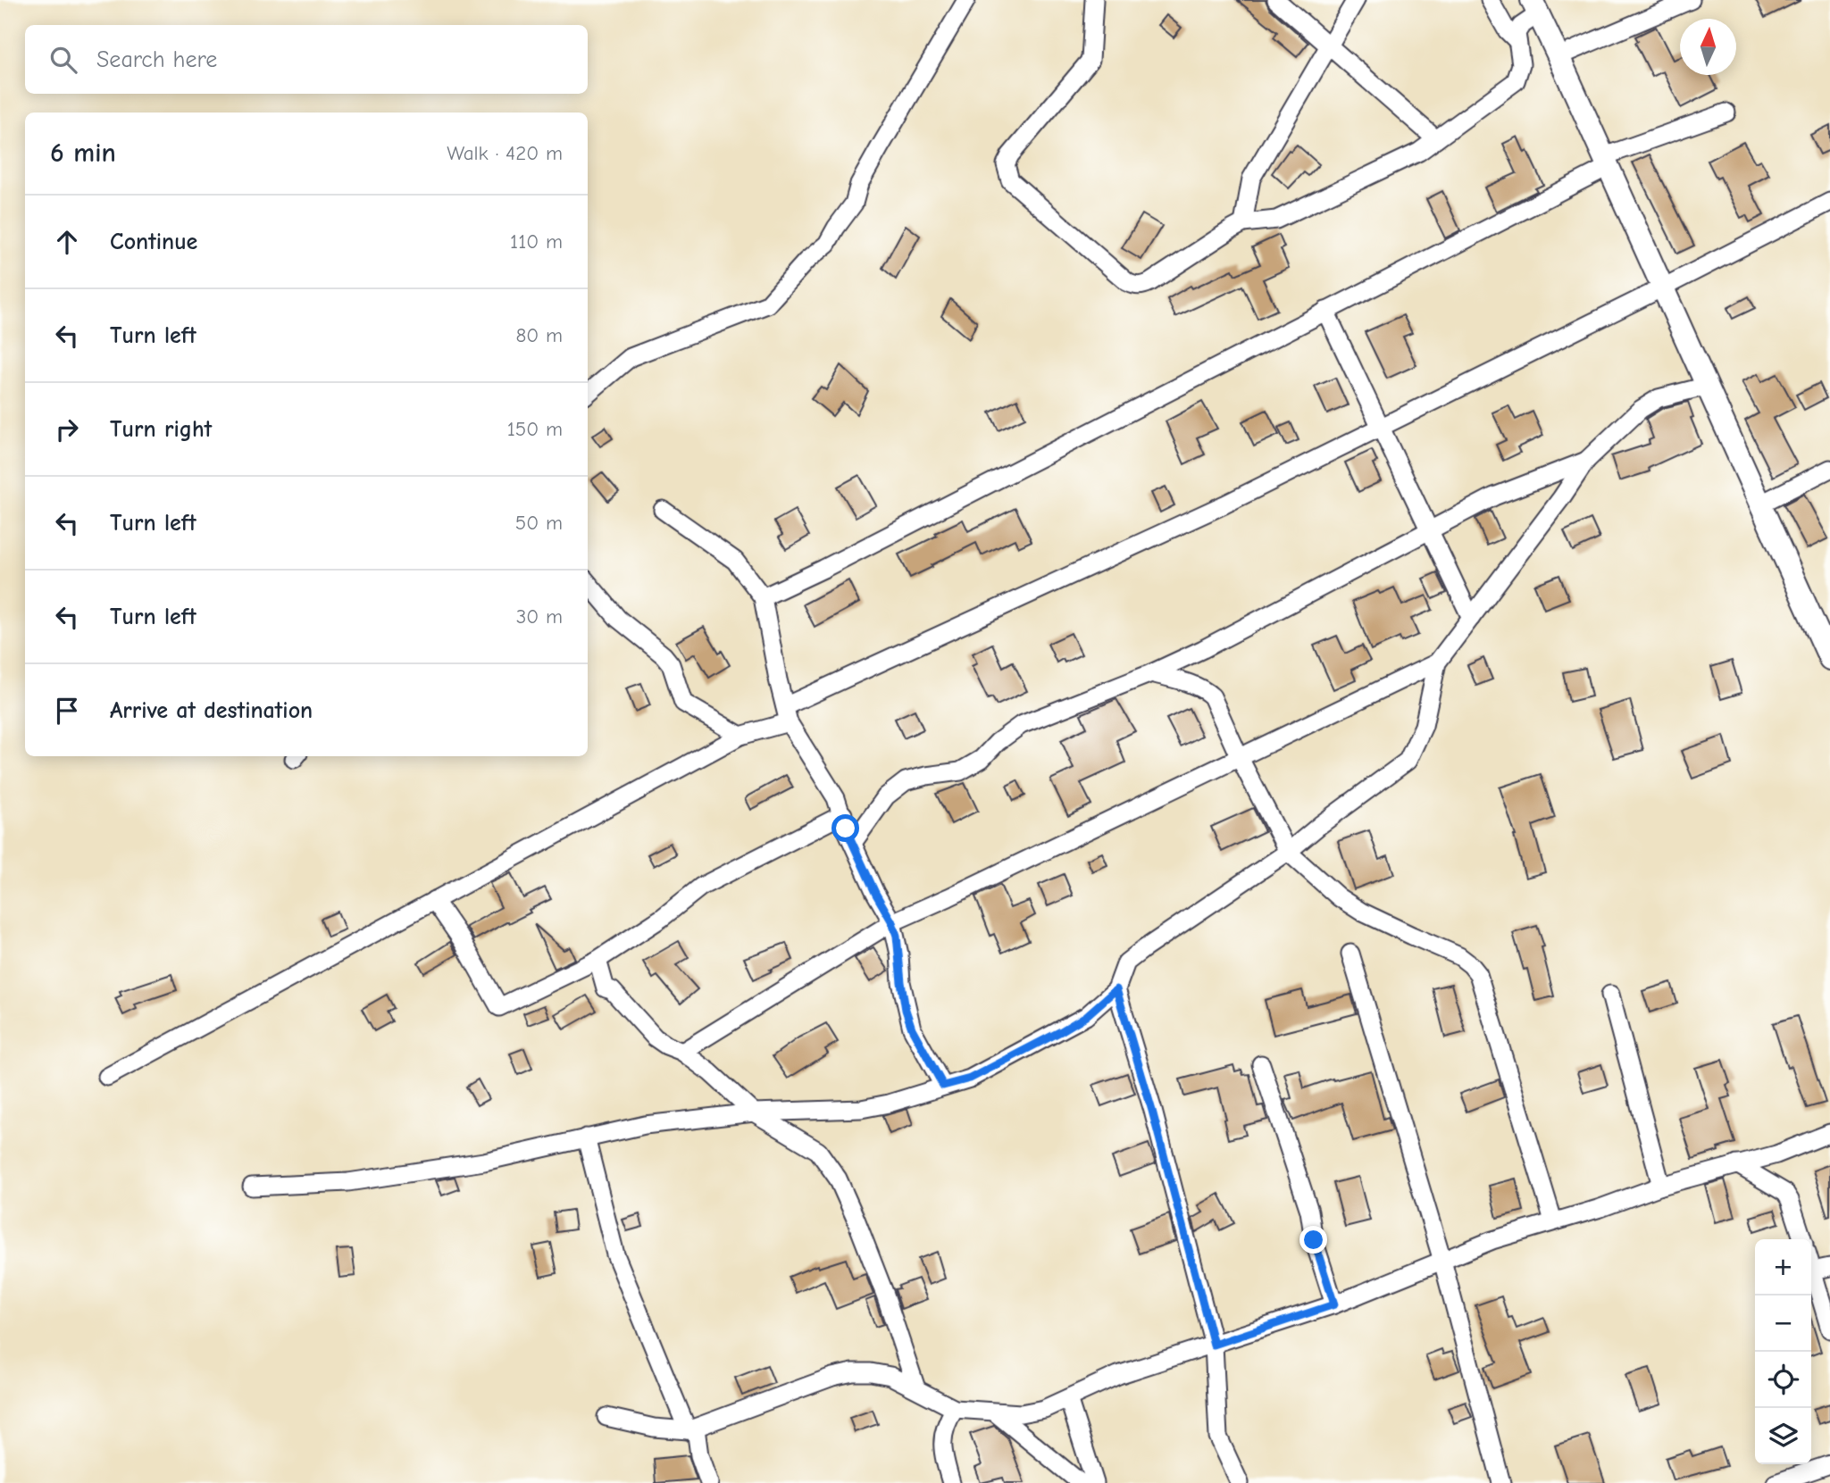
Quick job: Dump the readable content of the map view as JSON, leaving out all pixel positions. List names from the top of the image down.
{
  "north": "top",
  "page": {
    "search": "Search here",
    "heading": ["6 min", "Walk · 420 m"],
    "list": [
      ["Continue", "110 m"],
      ["Turn left", "80 m"],
      ["Turn right", "150 m"],
      ["Turn left", "50 m"],
      ["Turn left", "30 m"],
      "Arrive at destination"
    ],
    "map_buttons": ["+", "−"]
  }
}
